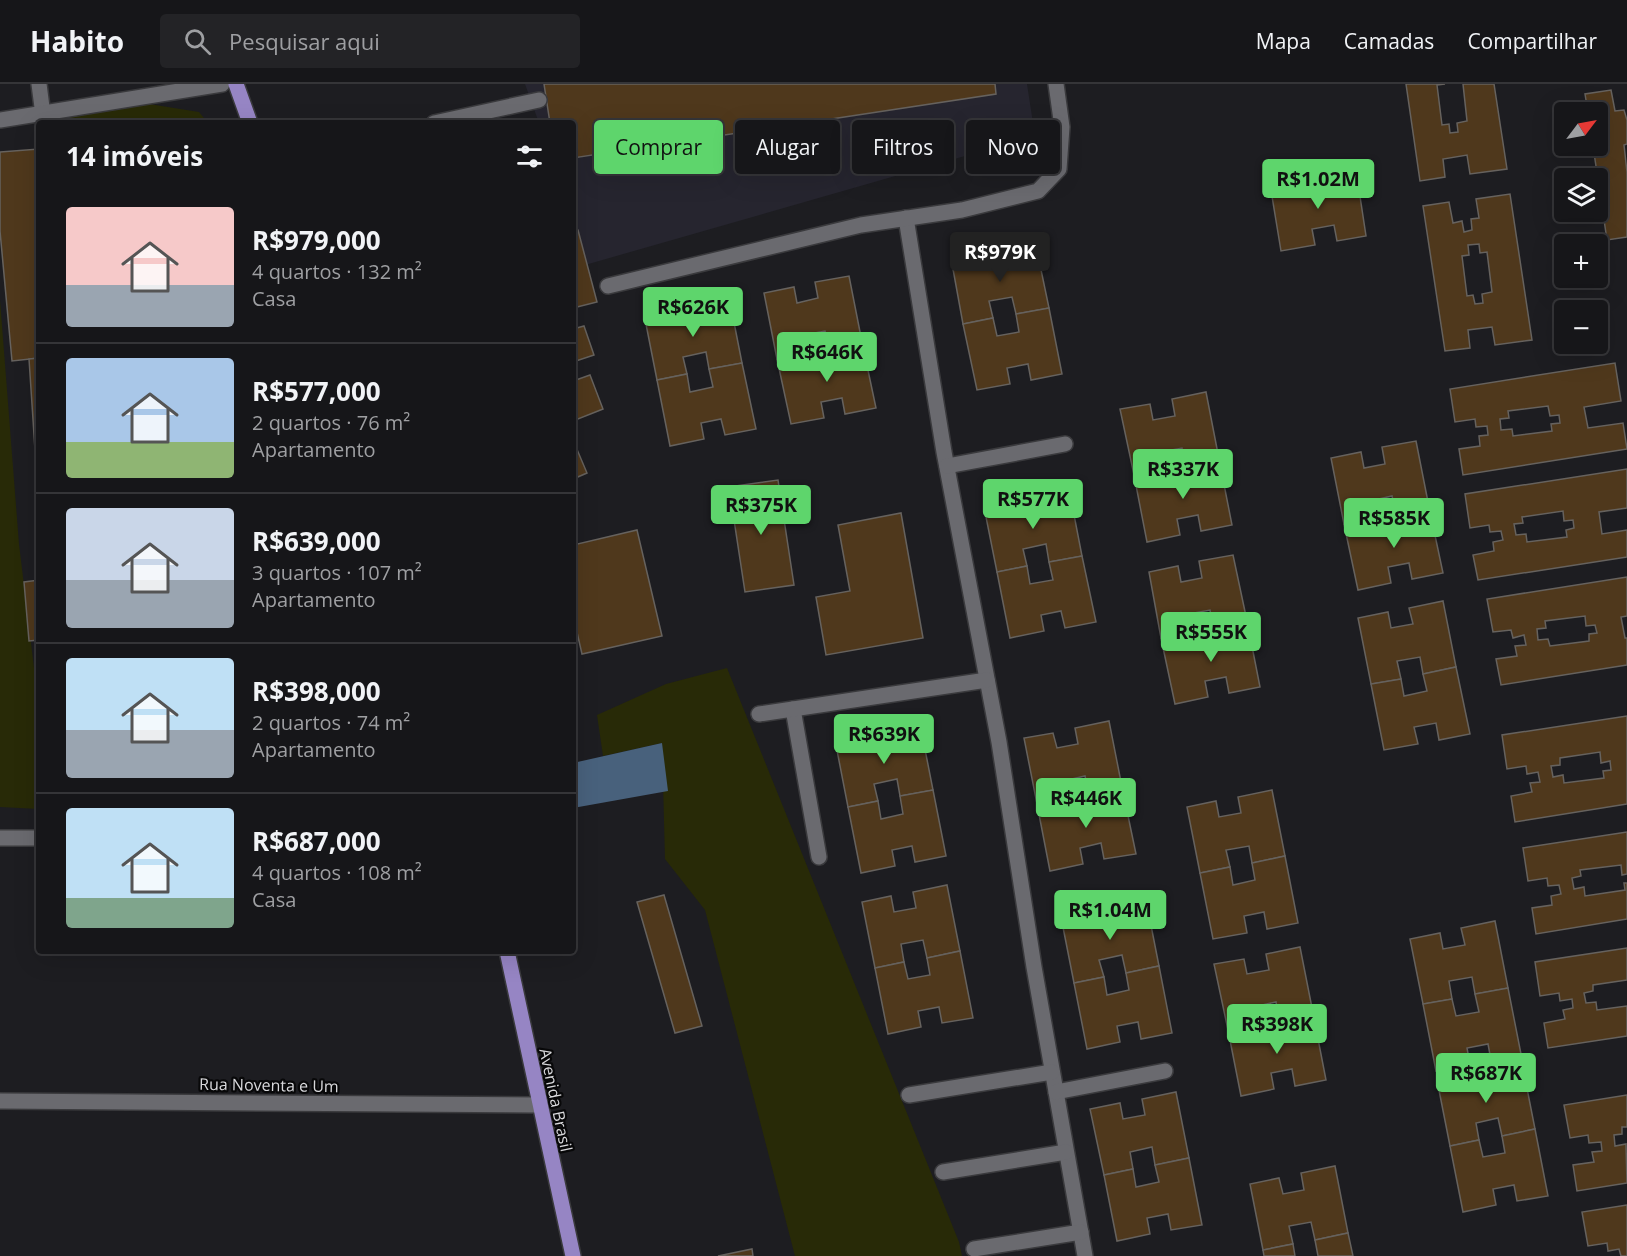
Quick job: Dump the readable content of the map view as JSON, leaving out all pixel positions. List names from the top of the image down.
{
  "streets": {
    "main road": ["Avenida Brasil"],
    "street": ["Rua Noventa e Um"]
  },
  "crossings": [
    ["Rua Noventa e Um", "Avenida Brasil"]
  ],
  "north": "top right",
  "page": {
    "header": "Habito",
    "search": "Pesquisar aqui",
    "nav": ["Mapa", "Camadas", "Compartilhar"],
    "map_buttons": ["+", "−"],
    "chip": [
      "Comprar",
      "Alugar",
      "Filtros",
      "Novo"
    ],
    "heading": "14 imóveis",
    "price": [
      "R$1.02M",
      "R$979K",
      "R$626K",
      "R$646K",
      "R$337K",
      "R$577K",
      "R$375K",
      "R$585K",
      "R$555K",
      "R$639K",
      "R$446K",
      "R$1.04M",
      "R$398K",
      "R$687K"
    ],
    "list": [
      {
        "name": "R$979,000",
        "note": "4 quartos · 132 m² · Casa"
      },
      {
        "name": "R$577,000",
        "note": "2 quartos · 76 m² · Apartamento"
      },
      {
        "name": "R$639,000",
        "note": "3 quartos · 107 m² · Apartamento"
      },
      {
        "name": "R$398,000",
        "note": "2 quartos · 74 m² · Apartamento"
      },
      {
        "name": "R$687,000",
        "note": "4 quartos · 108 m² · Casa"
      }
    ]
  }
}
